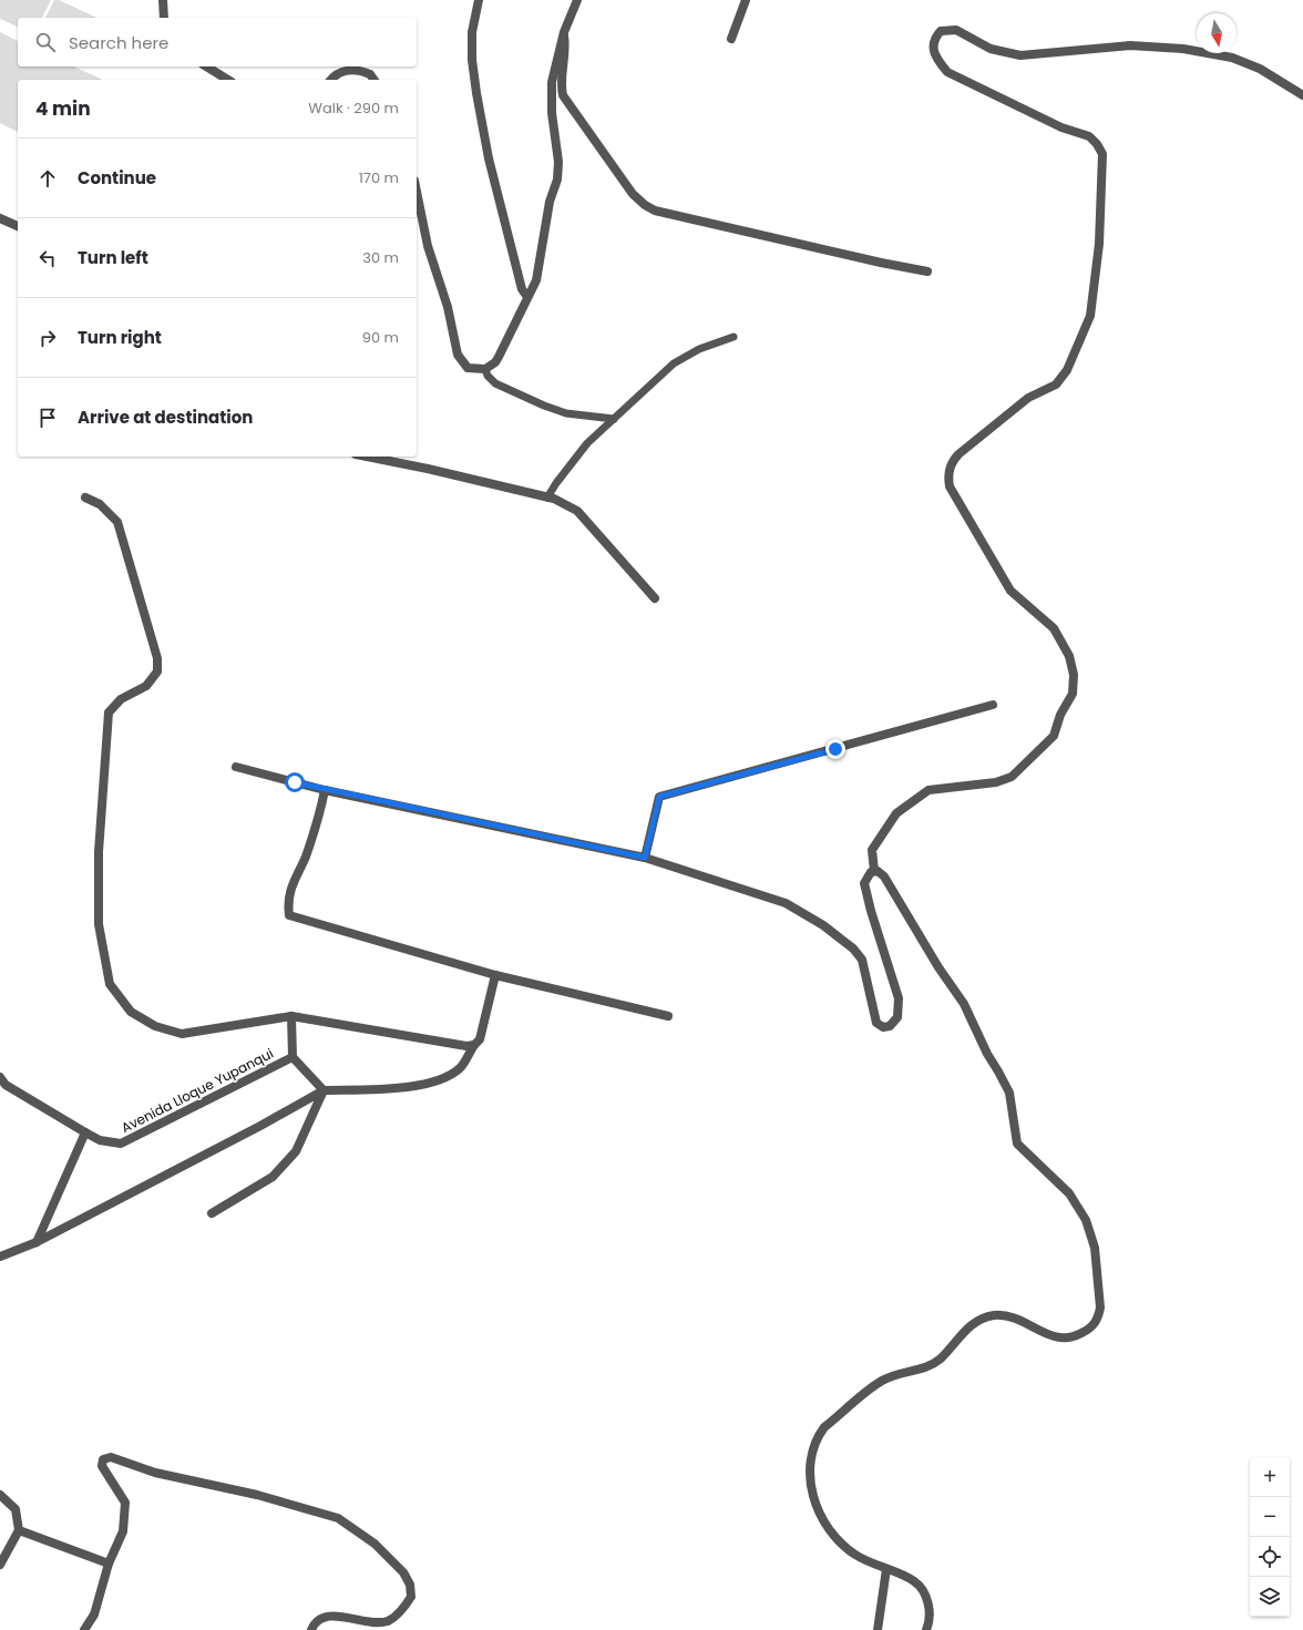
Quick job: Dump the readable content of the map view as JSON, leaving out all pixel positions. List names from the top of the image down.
{
  "streets": {
    "street": ["Avenida Lloque Yupanqui"]
  },
  "north": "bottom",
  "page": {
    "search": "Search here",
    "heading": ["4 min", "Walk · 290 m"],
    "list": [
      ["Continue", "170 m"],
      ["Turn left", "30 m"],
      ["Turn right", "90 m"],
      "Arrive at destination"
    ],
    "map_buttons": ["+", "−"]
  }
}
